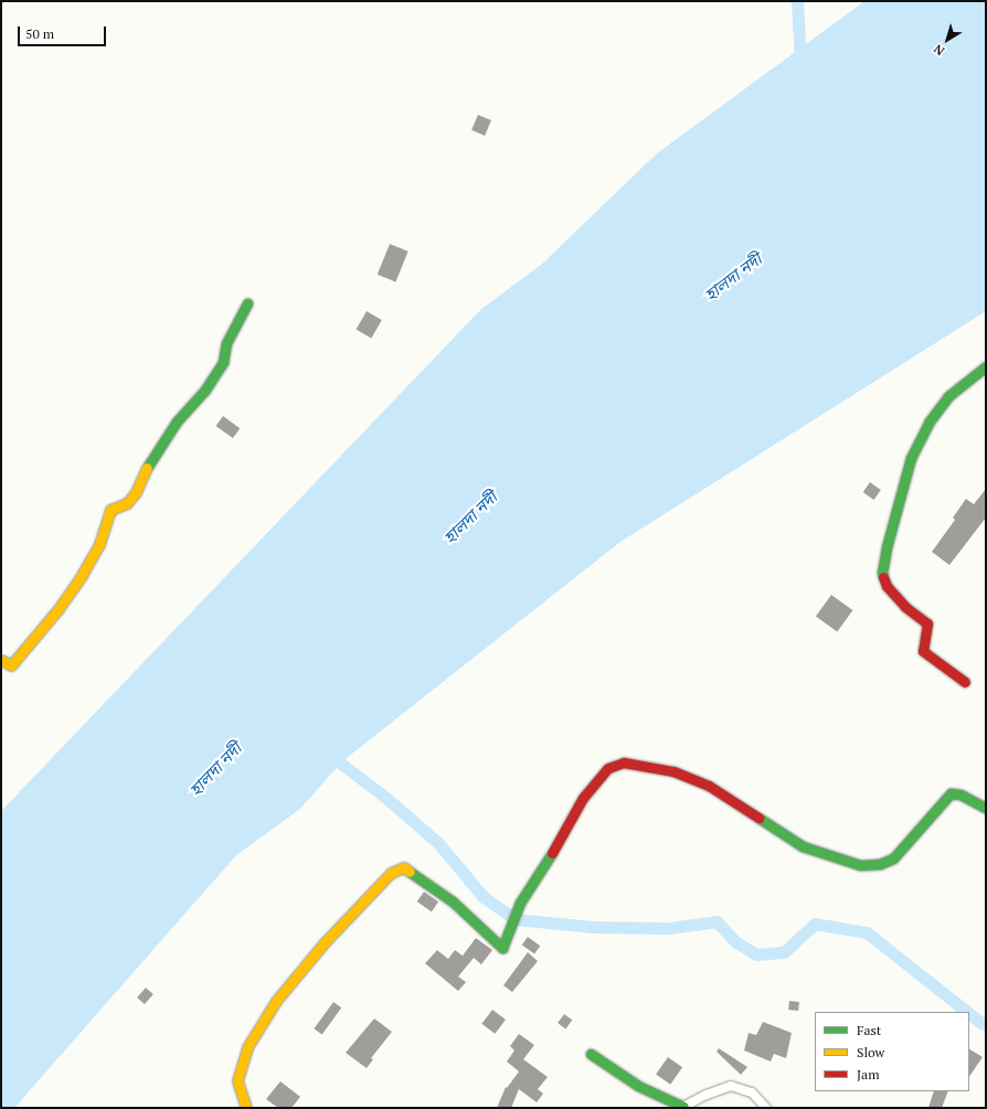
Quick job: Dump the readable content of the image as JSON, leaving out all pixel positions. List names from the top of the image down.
{
  "water": ["হালদা নদী"],
  "legend": ["Fast", "Slow", "Jam"],
  "scale_bar": "50 m",
  "north": "bottom left"
}
